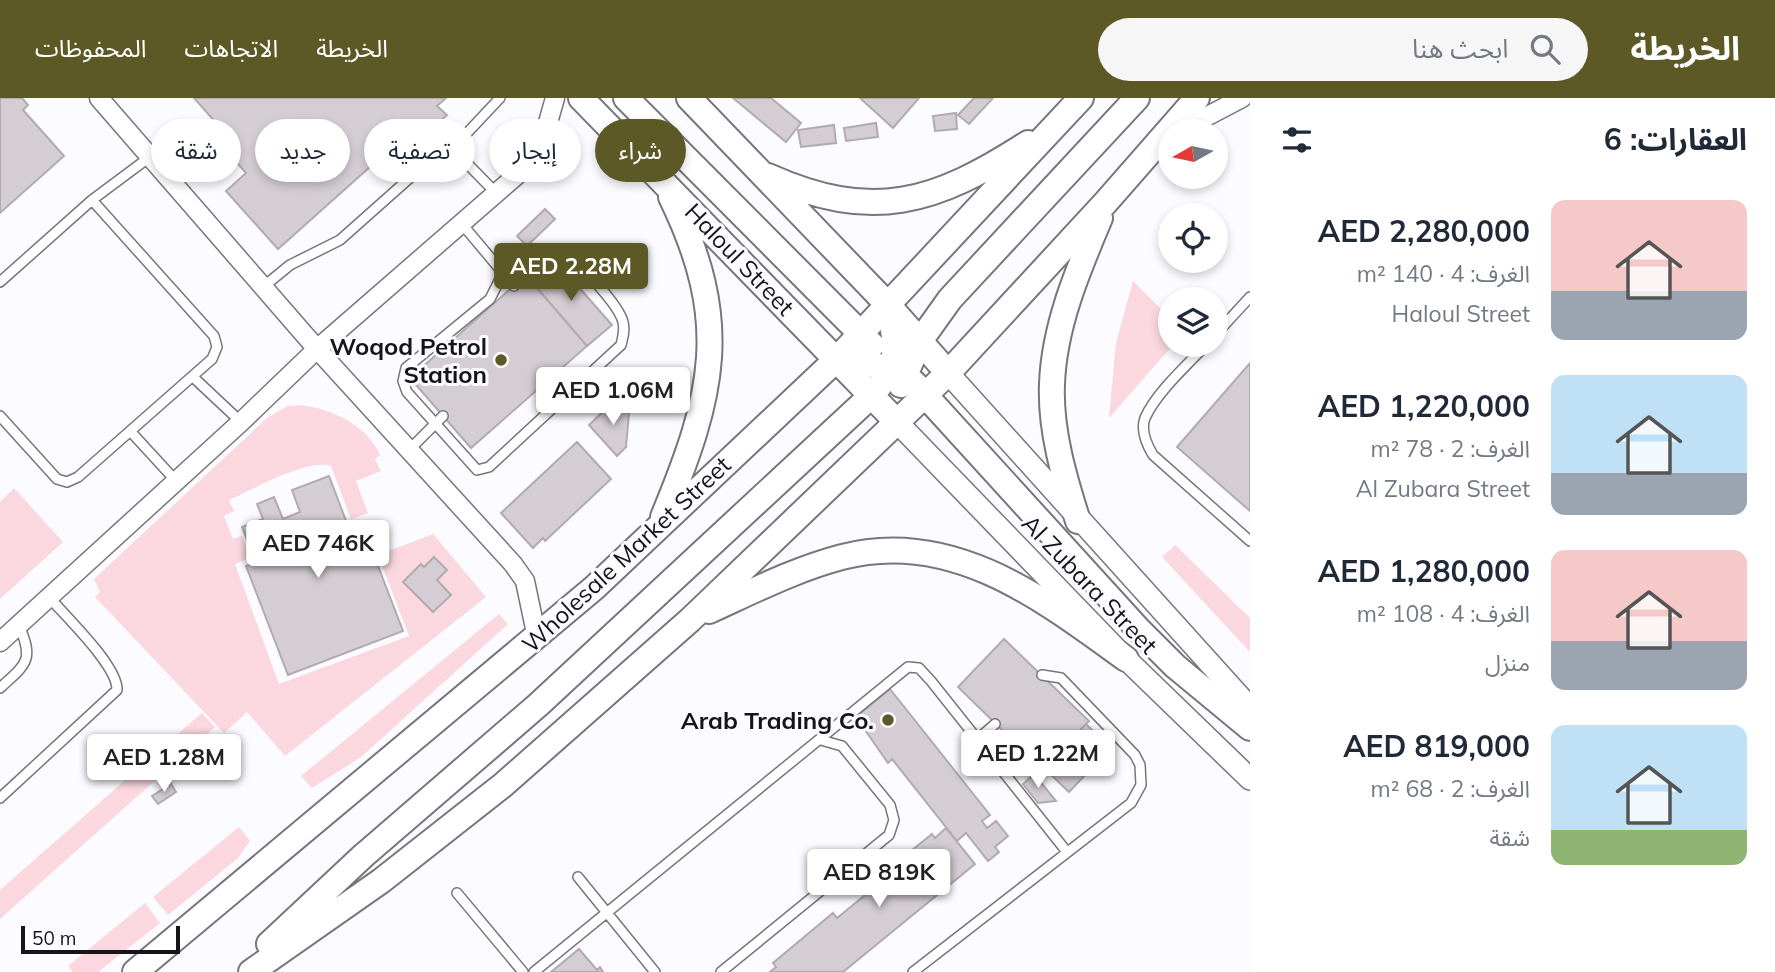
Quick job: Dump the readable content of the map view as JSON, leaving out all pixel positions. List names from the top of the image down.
{
  "streets": {
    "main road": ["Haloul Street", "Wholesale Market Street"],
    "street": ["Al Zubara Street"]
  },
  "crossings": [
    ["Haloul Street", "Wholesale Market Street"],
    ["Haloul Street", "Al Zubara Street"]
  ],
  "places": ["Woqod Petrol Station", "Arab Trading Co."],
  "scale_bar": "50 m",
  "north": "left",
  "page": {
    "header": "الخريطة",
    "search": "ابحث هنا",
    "nav": ["الخريطة", "الاتجاهات", "المحفوظات"],
    "heading": "العقارات: 6",
    "chip": [
      "شراء",
      "إيجار",
      "تصفية",
      "جديد",
      "شقة"
    ],
    "list": [
      {
        "name": "AED 2,280,000",
        "note": "الغرف: 4 · 140 m² · Haloul Street"
      },
      {
        "name": "AED 1,220,000",
        "note": "الغرف: 2 · 78 m² · Al Zubara Street"
      },
      {
        "name": "AED 1,280,000",
        "note": "الغرف: 4 · 108 m² · منزل"
      },
      {
        "name": "AED 819,000",
        "note": "الغرف: 2 · 68 m² · شقة"
      }
    ],
    "price": [
      "AED 2.28M",
      "AED 1.06M",
      "AED 746K",
      "AED 1.22M",
      "AED 1.28M",
      "AED 819K"
    ],
    "scale": "50 m"
  }
}
